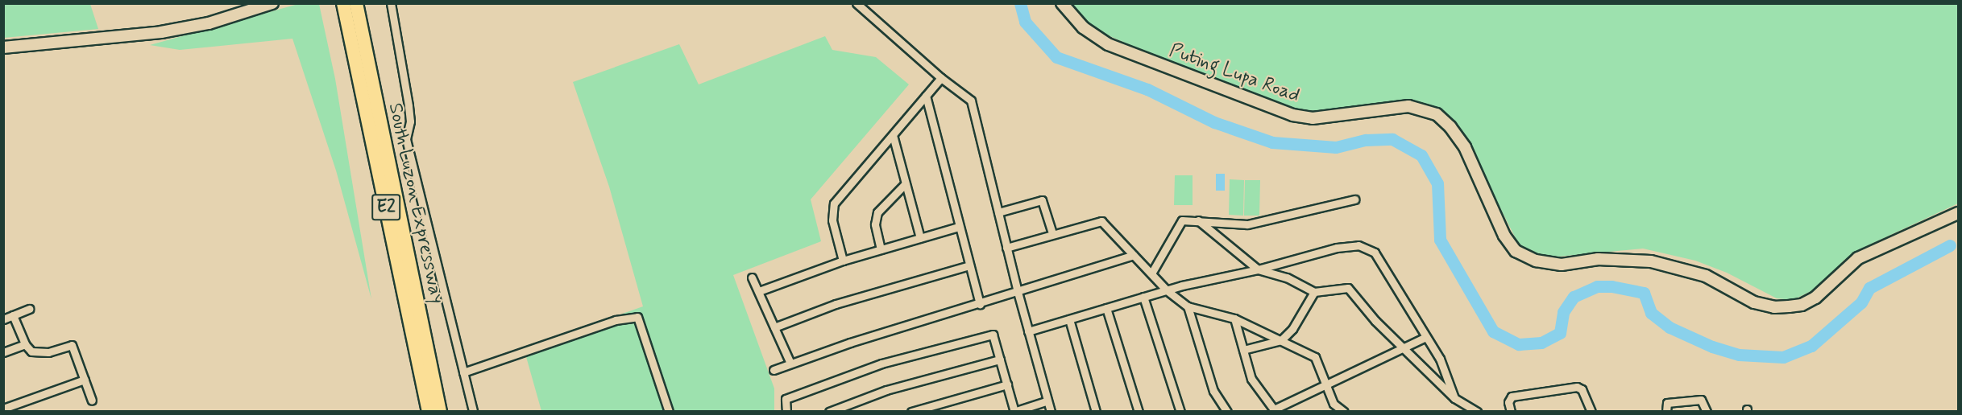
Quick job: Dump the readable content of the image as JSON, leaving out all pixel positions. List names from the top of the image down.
{
  "streets": {
    "highway": ["South Luzon Expressway", "E2"],
    "street": ["Puting Lupa Road"]
  }
}
